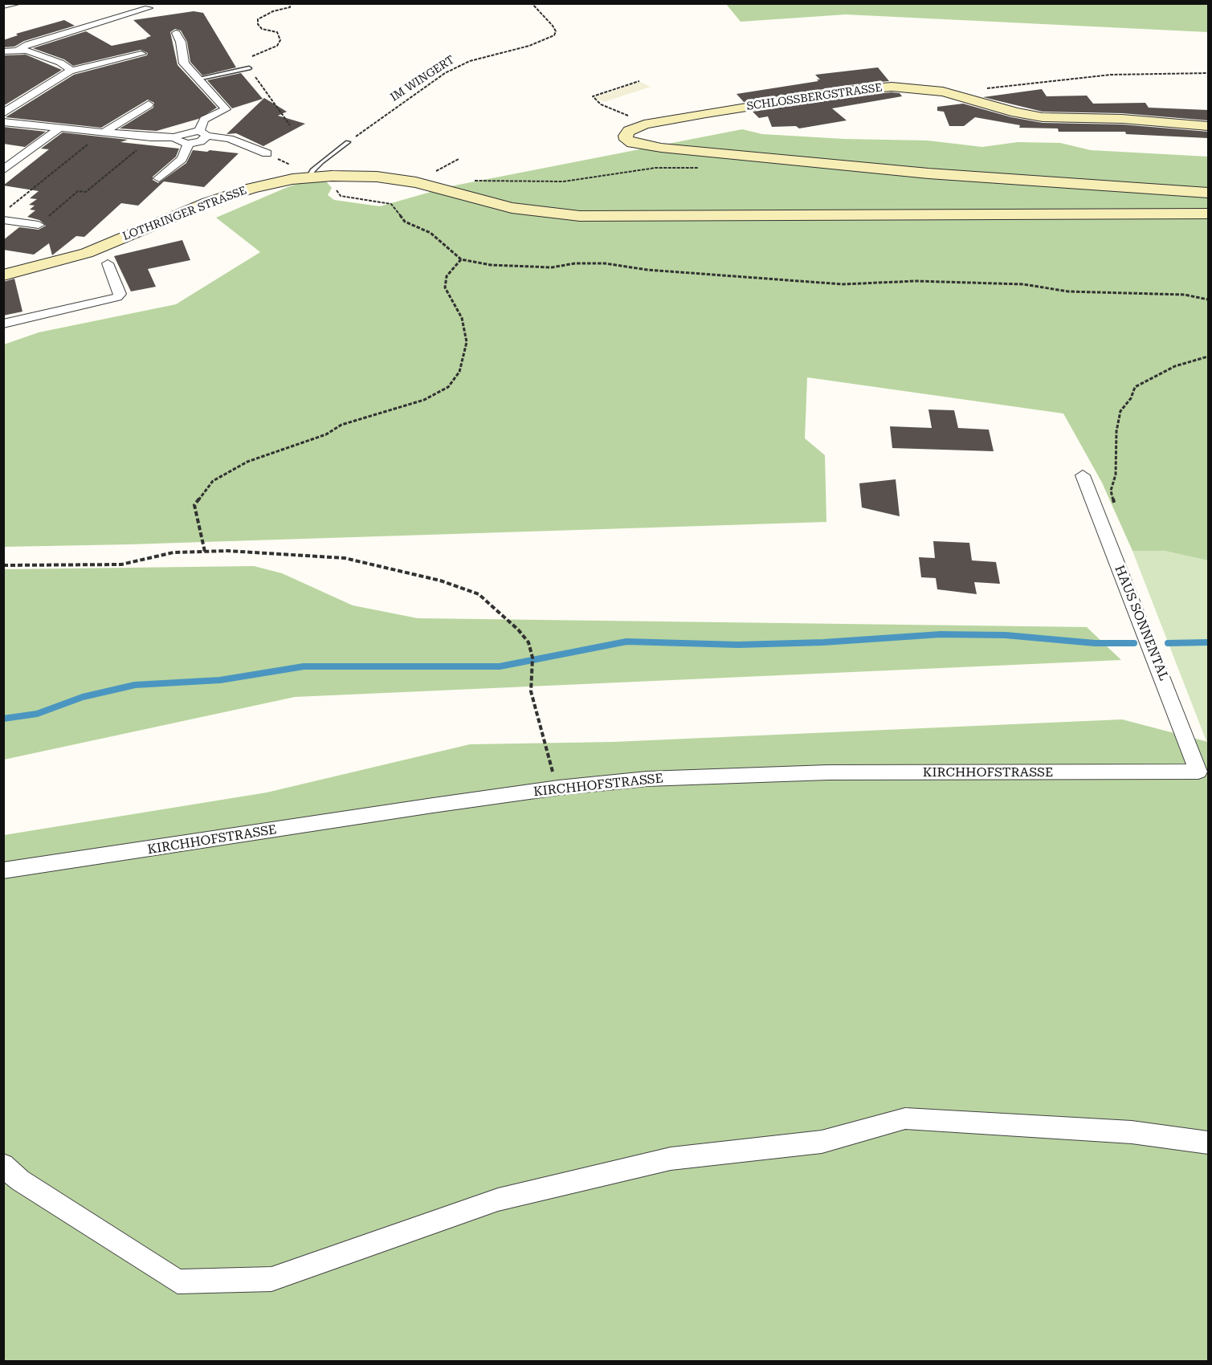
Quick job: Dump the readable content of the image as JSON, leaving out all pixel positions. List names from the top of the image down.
{
  "streets": {
    "street": [
      "SCHLOSSBERGSTRASSE",
      "LOTHRINGER STRASSE",
      "HAUS SONNENTAL",
      "KIRCHHOFSTRASSE"
    ],
    "path": ["IM WINGERT"]
  },
  "crossings": [
    ["HAUS SONNENTAL", "KIRCHHOFSTRASSE"]
  ]
}
